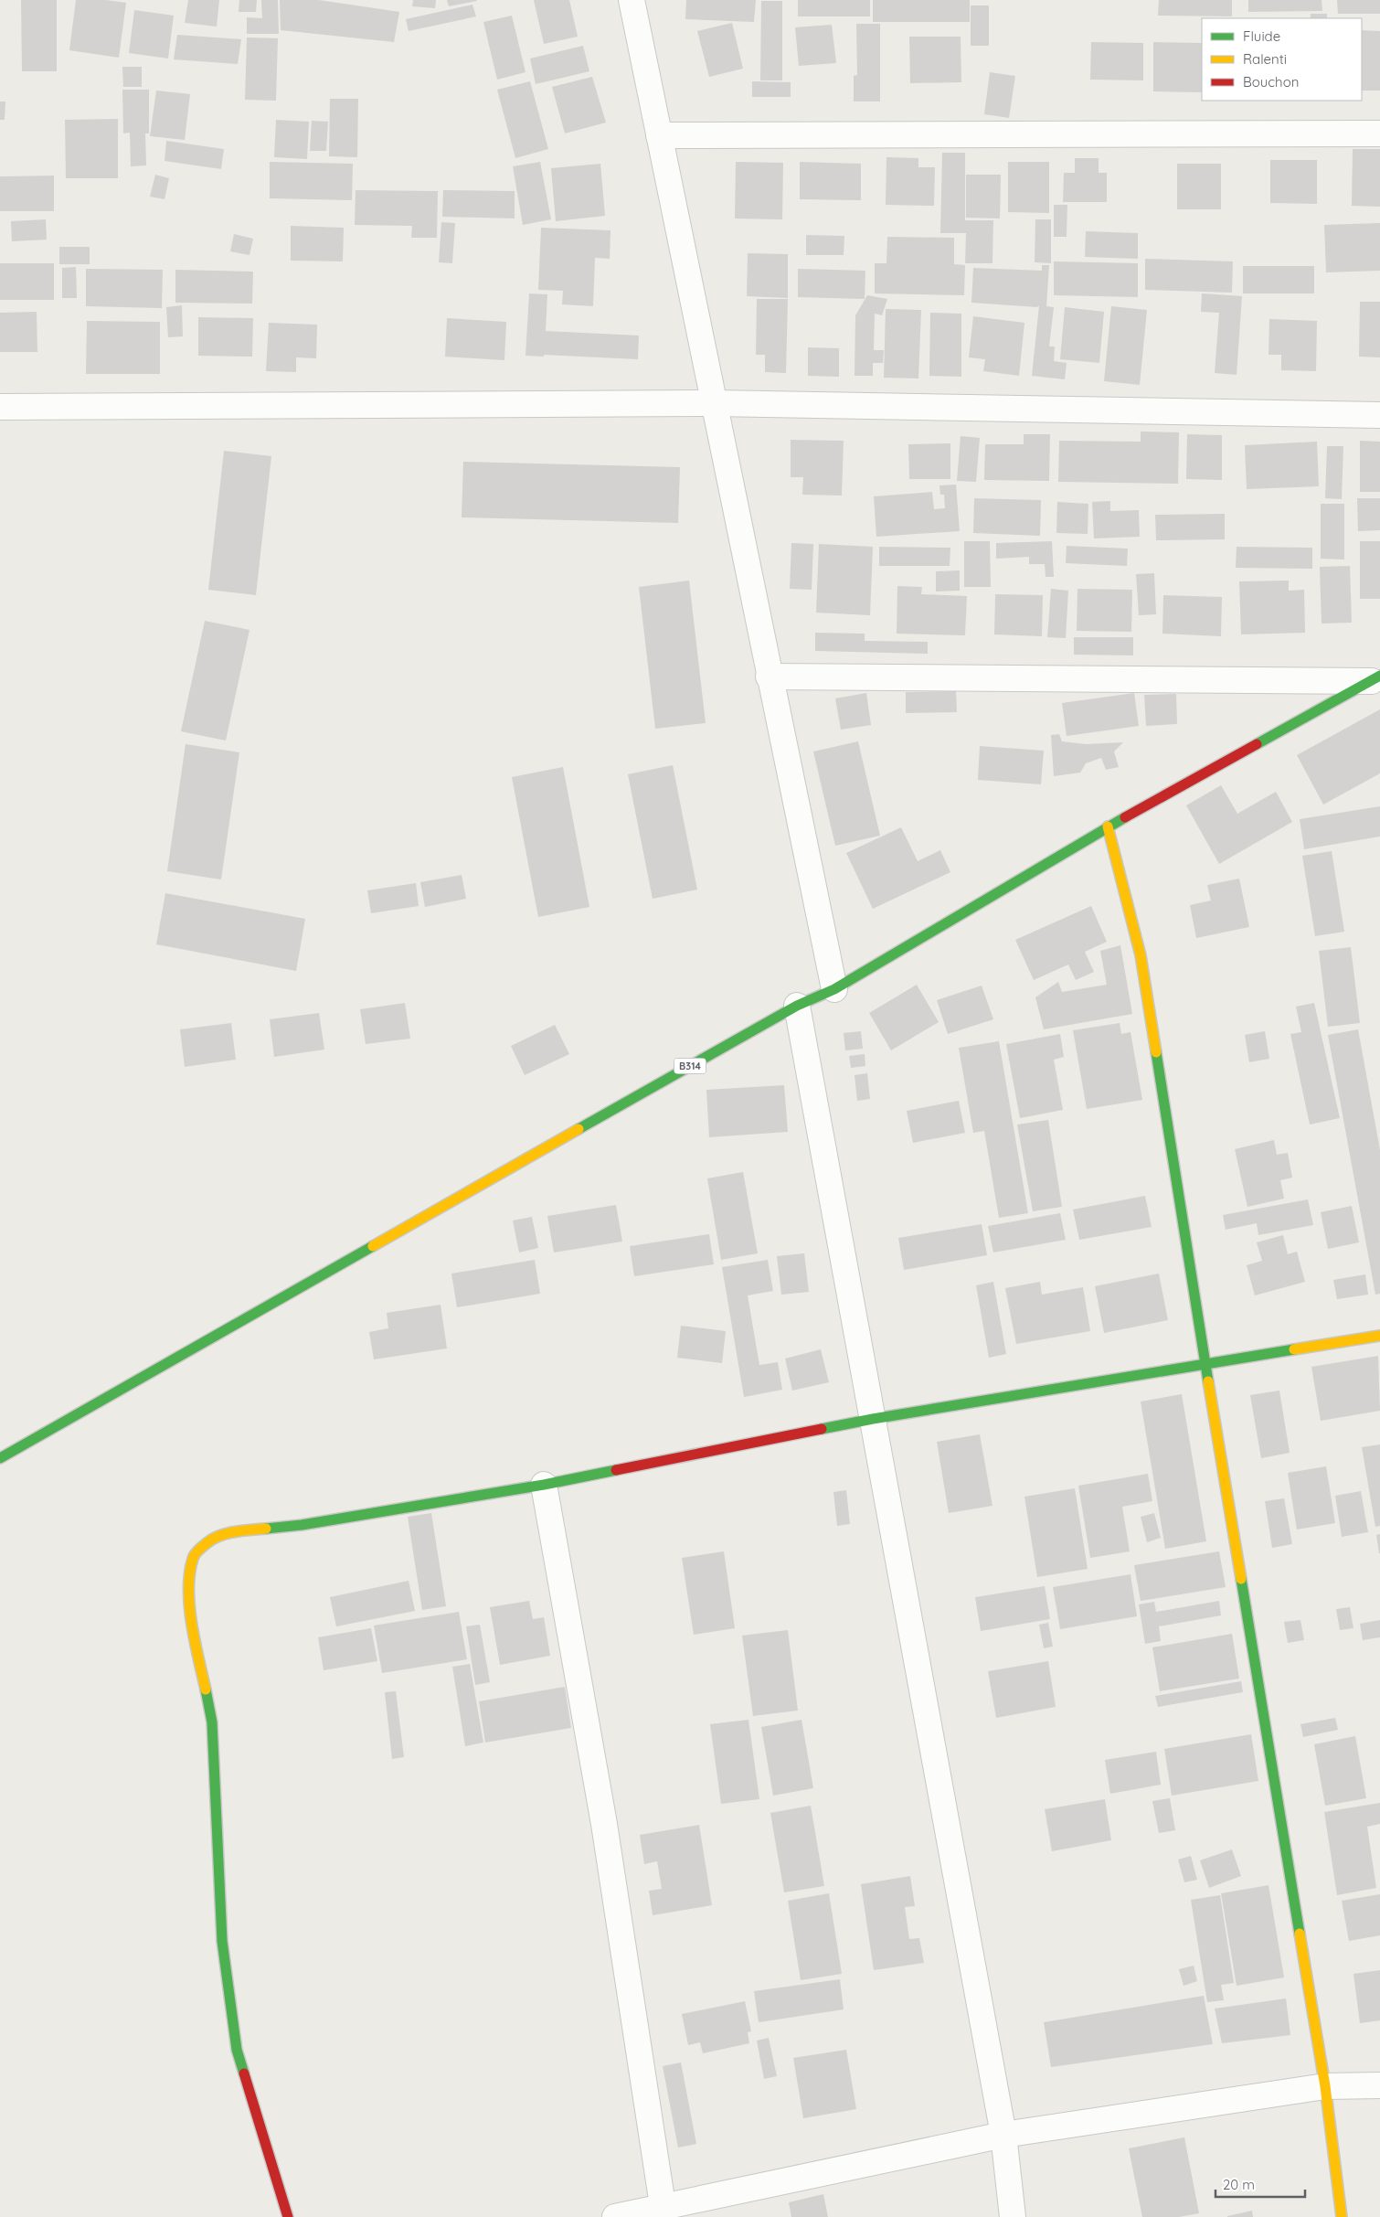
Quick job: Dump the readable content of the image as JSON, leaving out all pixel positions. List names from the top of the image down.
{
  "streets": {
    "street": ["B314"]
  },
  "legend": ["Fluide", "Ralenti", "Bouchon"],
  "scale_bar": "20 m"
}
